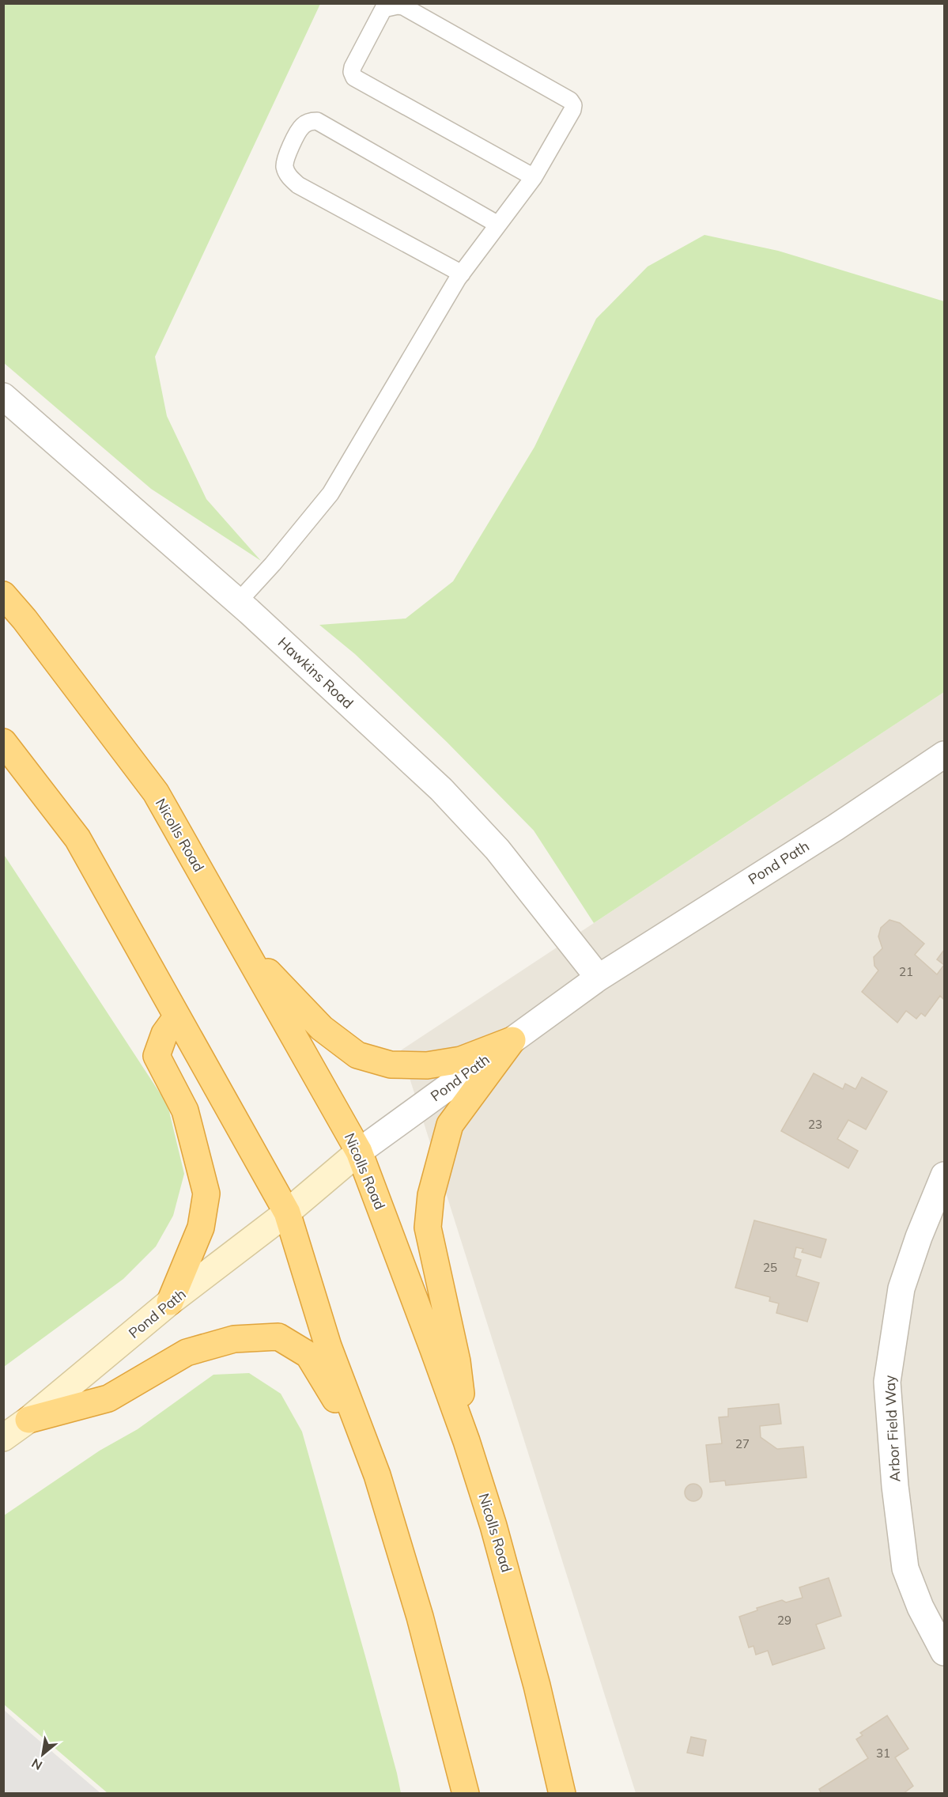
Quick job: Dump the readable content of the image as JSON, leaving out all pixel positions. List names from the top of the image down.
{
  "streets": {
    "highway": ["Nicolls Road"],
    "main road": ["Pond Path"],
    "street": ["Hawkins Road", "Arbor Field Way"]
  },
  "crossings": [
    ["Hawkins Road", "Pond Path"],
    ["Nicolls Road", "Pond Path"]
  ],
  "house_numbers": [
    "21",
    "23",
    "25",
    "27",
    "29",
    "31"
  ],
  "north": "bottom left"
}
